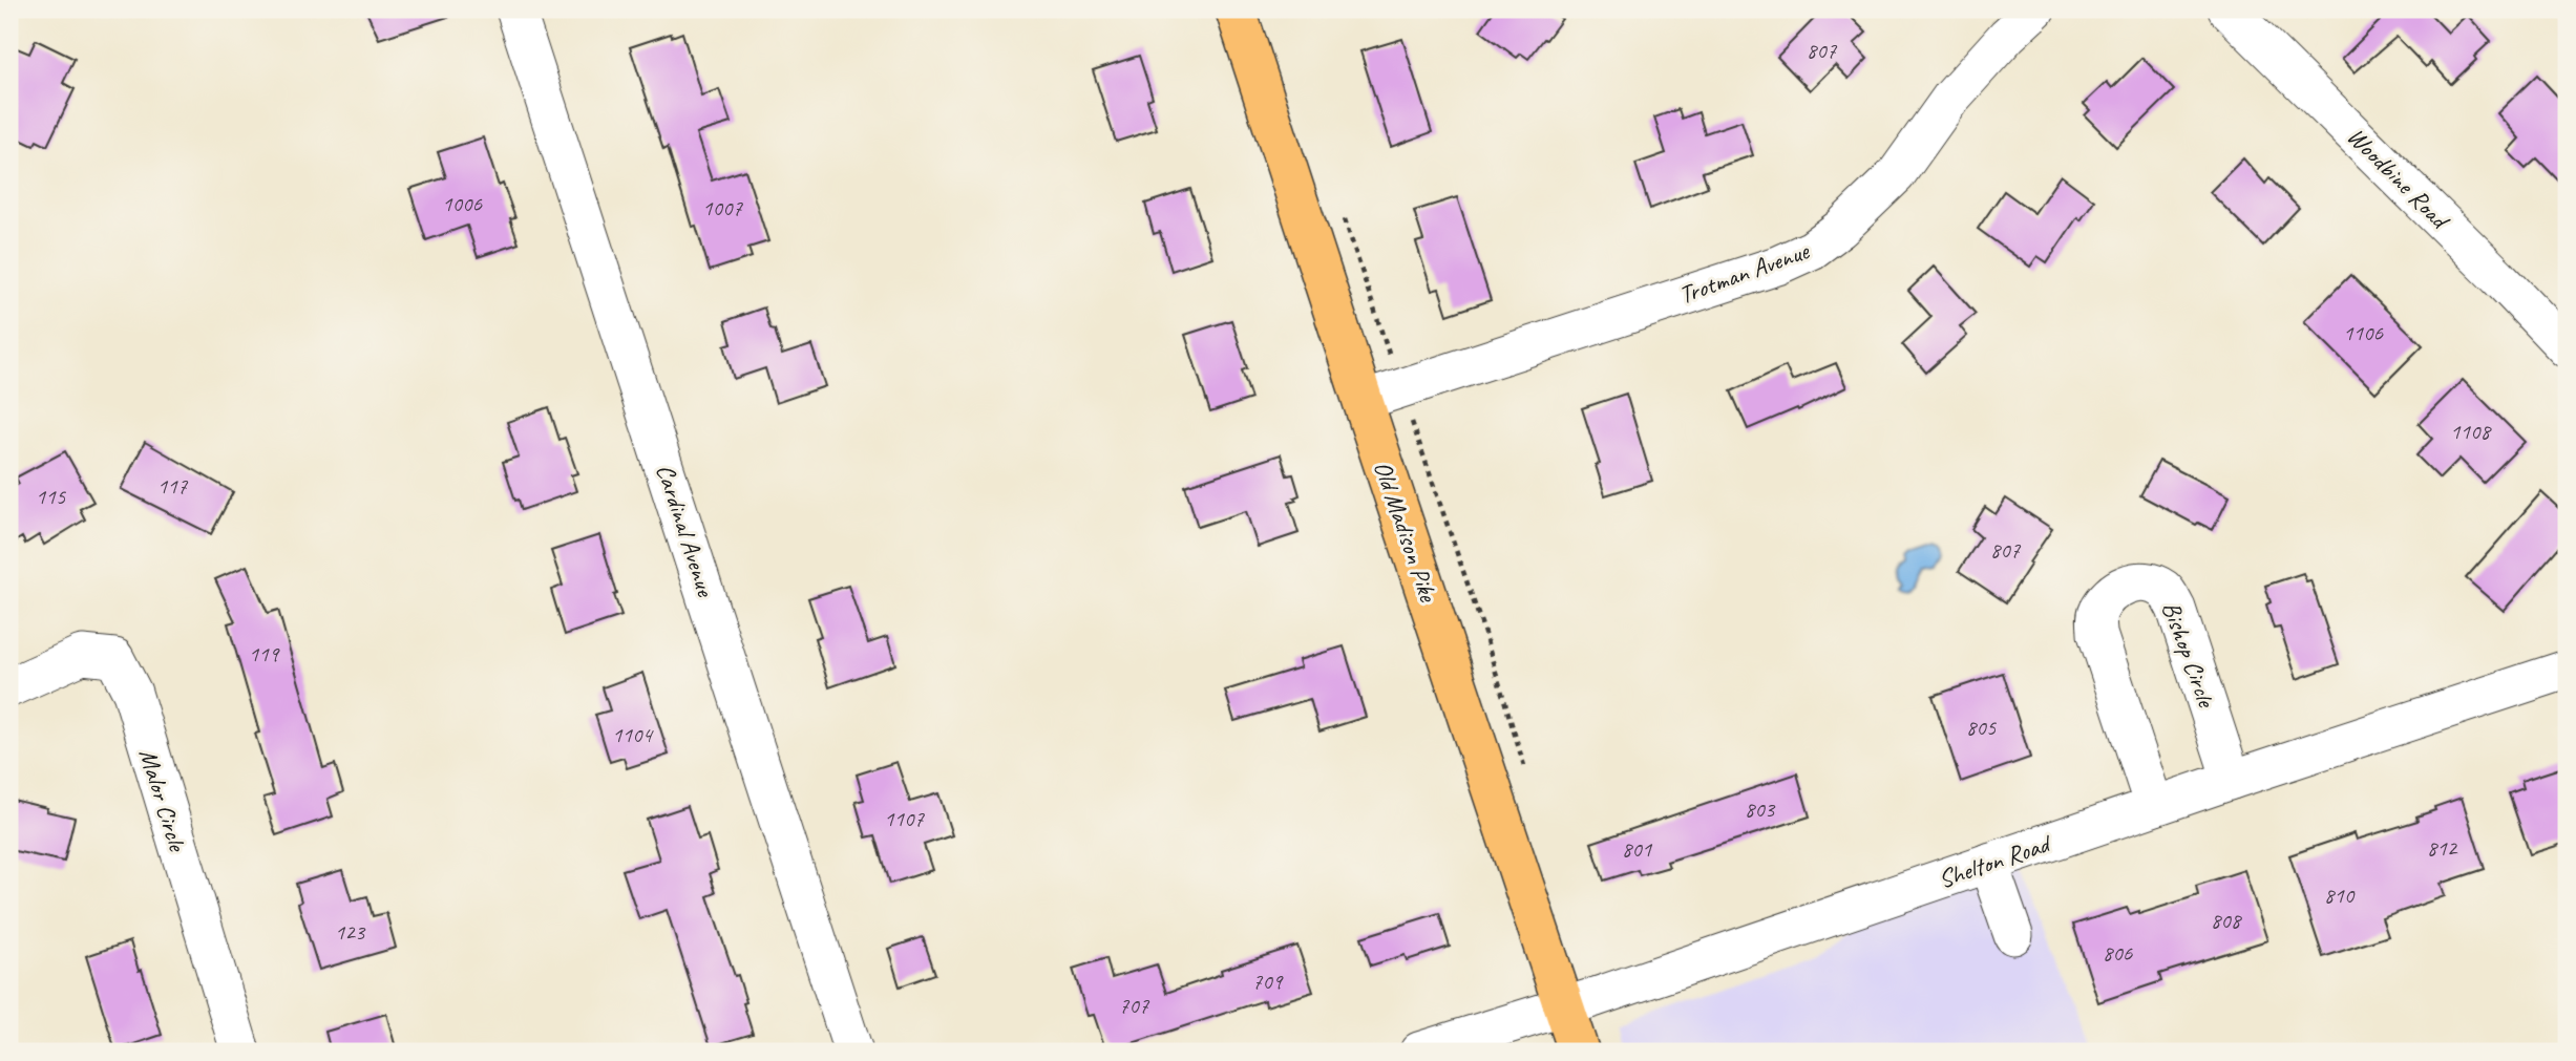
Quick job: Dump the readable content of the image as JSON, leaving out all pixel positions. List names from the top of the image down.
{
  "streets": {
    "main road": ["Old Madison Pike"],
    "street": [
      "Woodbine Road",
      "Trotman Avenue",
      "Cardinal Avenue",
      "Bishop Circle",
      "Malor Circle",
      "Shelton Road"
    ]
  },
  "crossings": [
    ["Trotman Avenue", "Old Madison Pike"],
    ["Old Madison Pike", "Shelton Road"],
    ["Bishop Circle", "Shelton Road"]
  ],
  "house_numbers": [
    "807",
    "1006",
    "1007",
    "1106",
    "1108",
    "117",
    "115",
    "807",
    "119",
    "805",
    "1104",
    "803",
    "1107",
    "812",
    "801",
    "810",
    "808",
    "123",
    "806",
    "709",
    "707"
  ]
}
